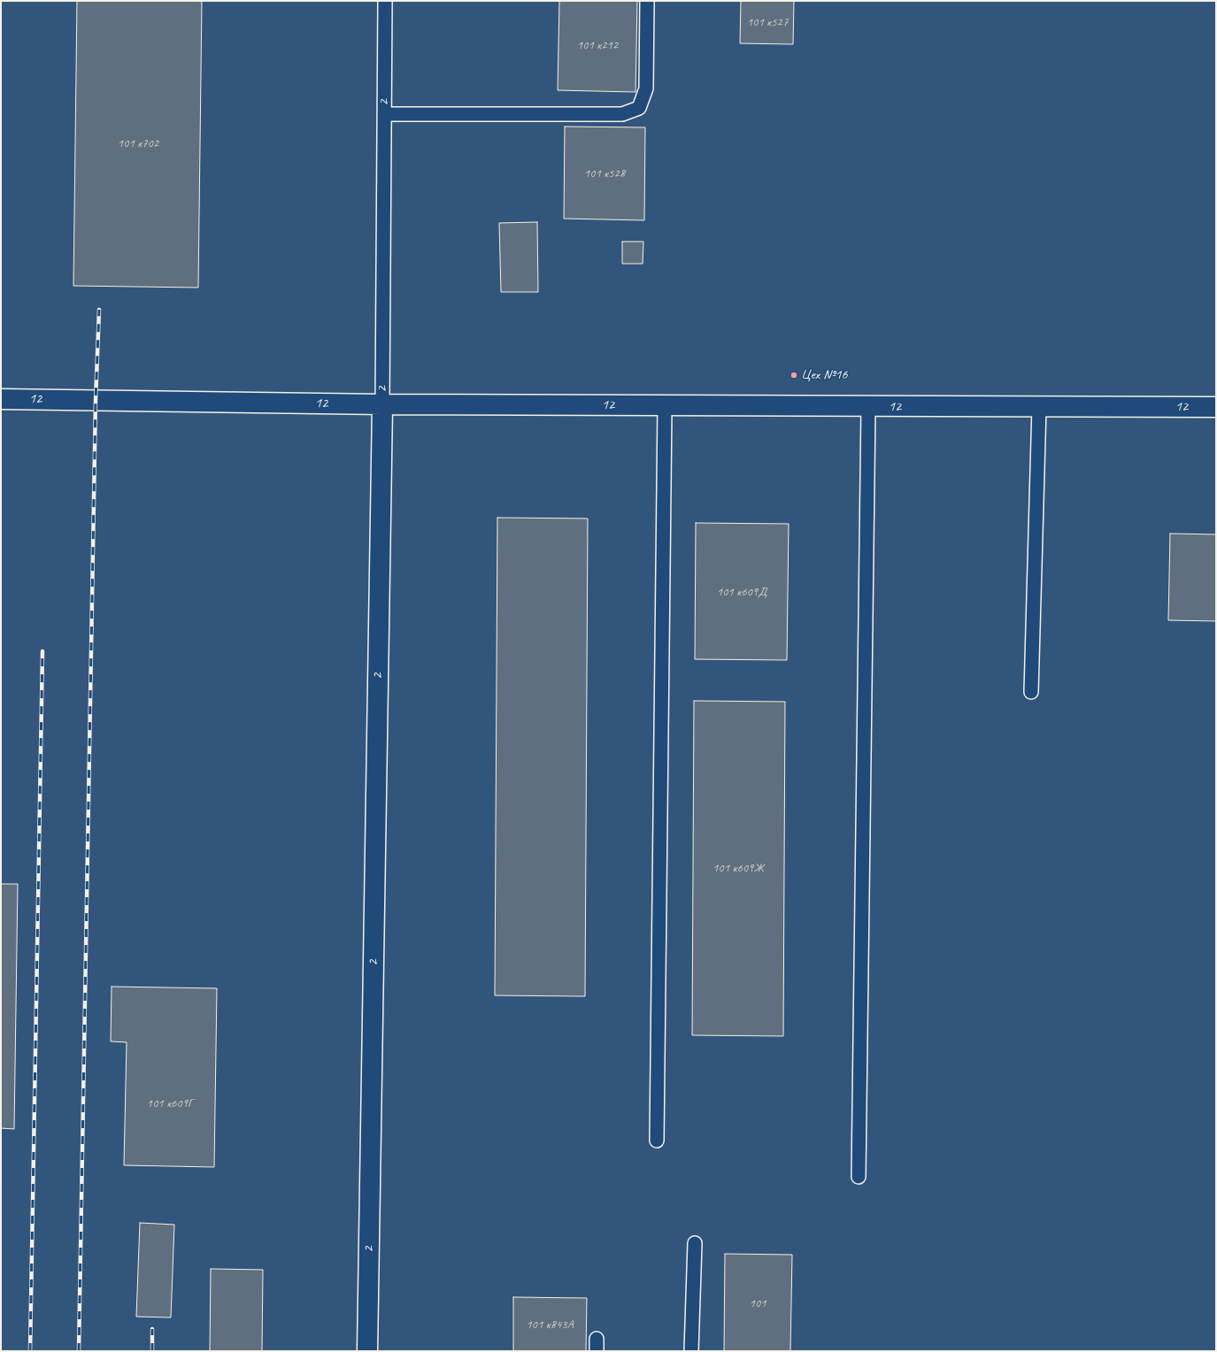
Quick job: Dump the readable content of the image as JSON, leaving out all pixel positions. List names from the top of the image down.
{
  "streets": {
    "street": ["2", "12"]
  },
  "crossings": [
    ["2", "12"]
  ],
  "places": ["Цех №16"],
  "house_numbers": [
    "101 к527",
    "101 к212",
    "101 к702",
    "101 к528",
    "101 к609Д",
    "101 к609Ж",
    "101 к609Г",
    "101",
    "101 к843А"
  ]
}
